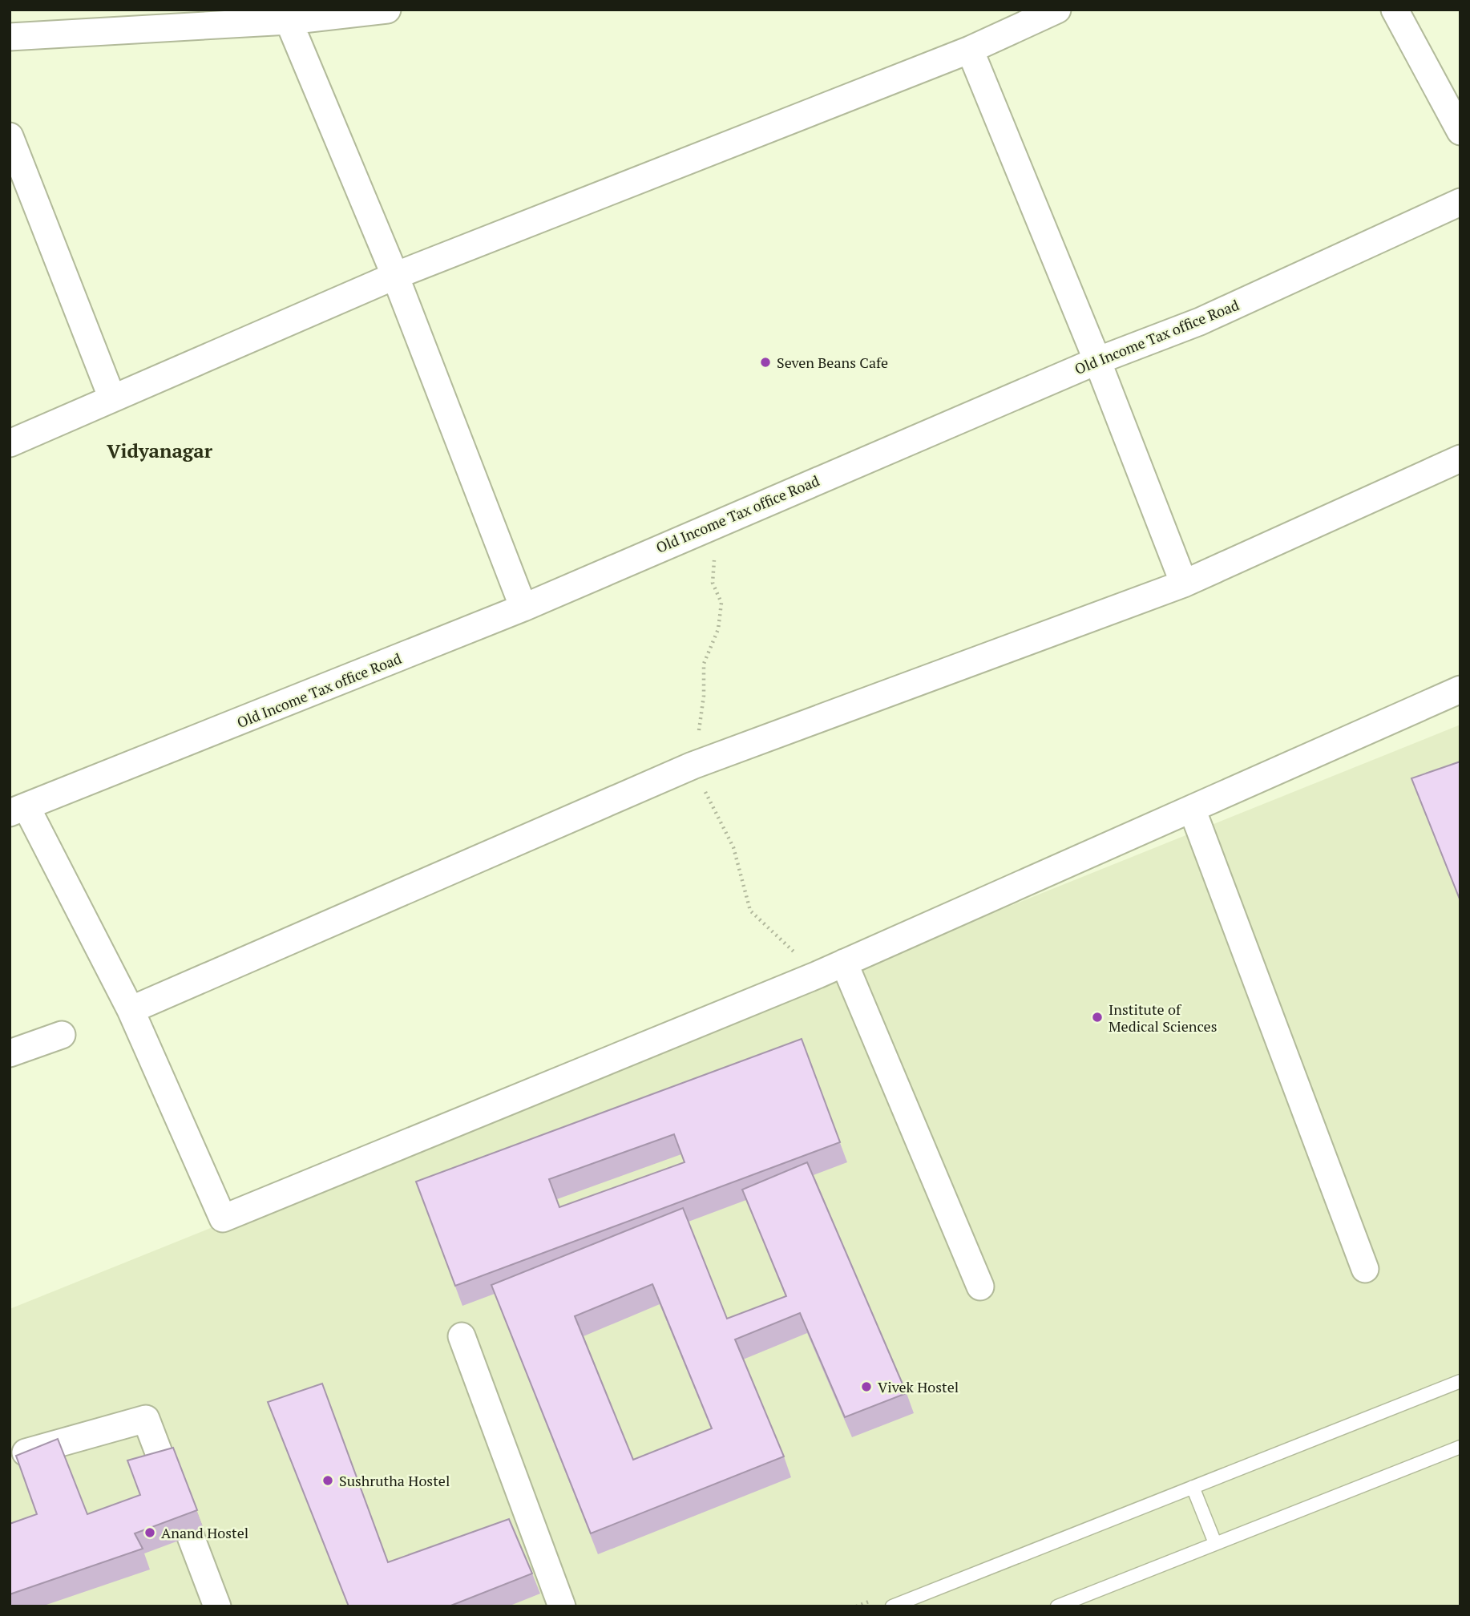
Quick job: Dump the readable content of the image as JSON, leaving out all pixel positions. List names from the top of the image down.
{
  "streets": {
    "street": ["Old Income Tax office Road"]
  },
  "districts": ["Vidyanagar"],
  "places": [
    "Seven Beans Cafe",
    "Institute of Medical Sciences",
    "Vivek Hostel",
    "Sushrutha Hostel",
    "Anand Hostel"
  ]
}
